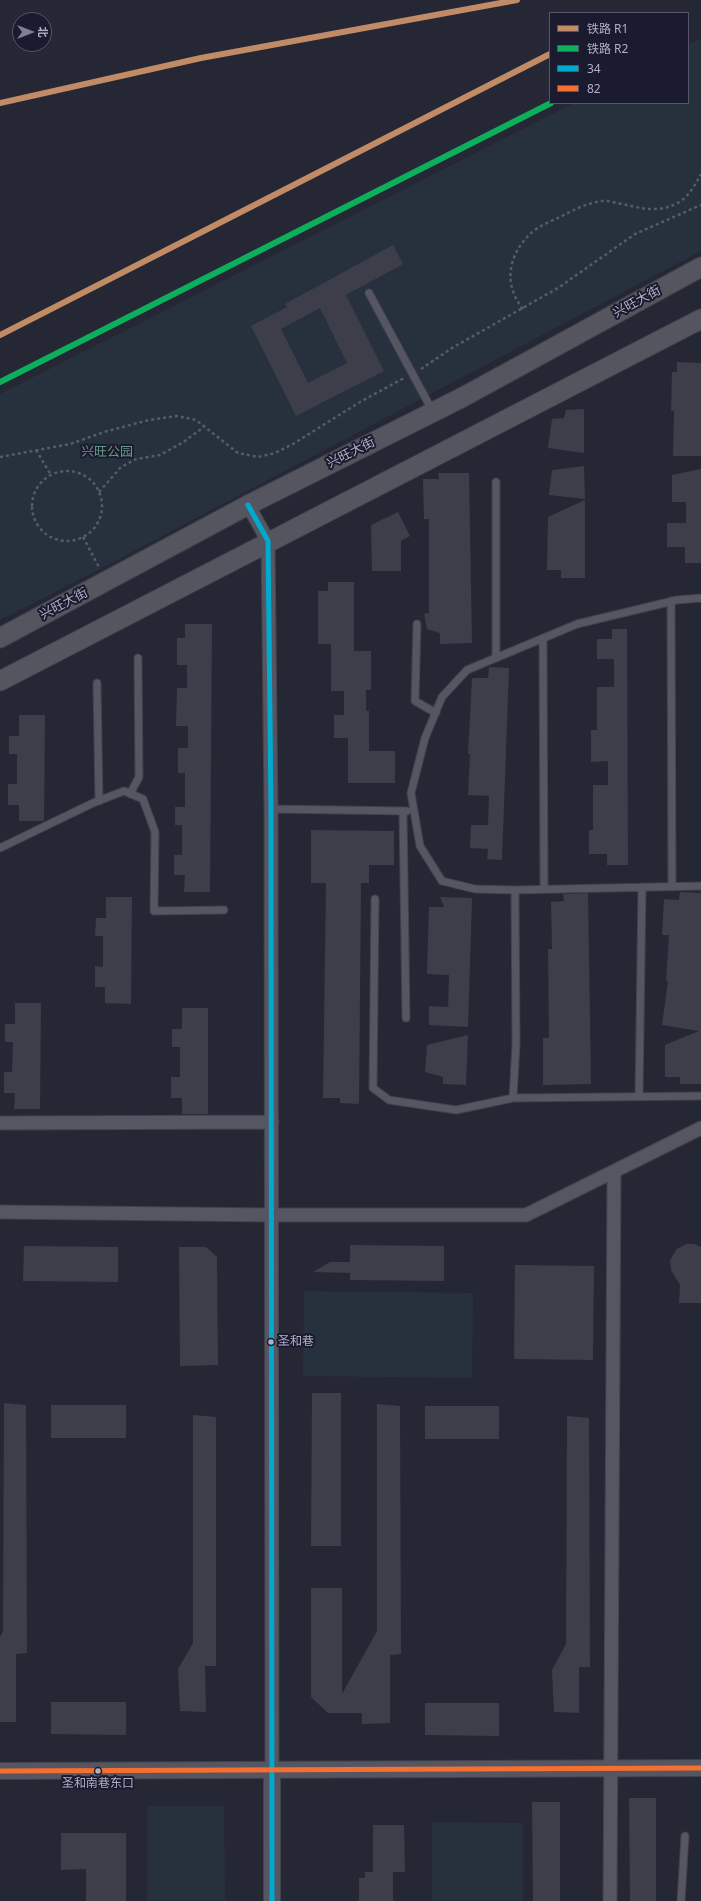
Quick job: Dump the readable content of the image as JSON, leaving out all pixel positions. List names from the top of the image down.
{
  "streets": {
    "main road": ["兴旺大街"]
  },
  "parks": ["兴旺公园"],
  "places": ["圣和巷", "圣和南巷东口"],
  "lines": [
    "rail line R1",
    "rail line R2",
    "transit line 34",
    "transit line 82"
  ],
  "legend": [
    "铁路 R1",
    "铁路 R2",
    "34",
    "82"
  ],
  "north": "right"
}
